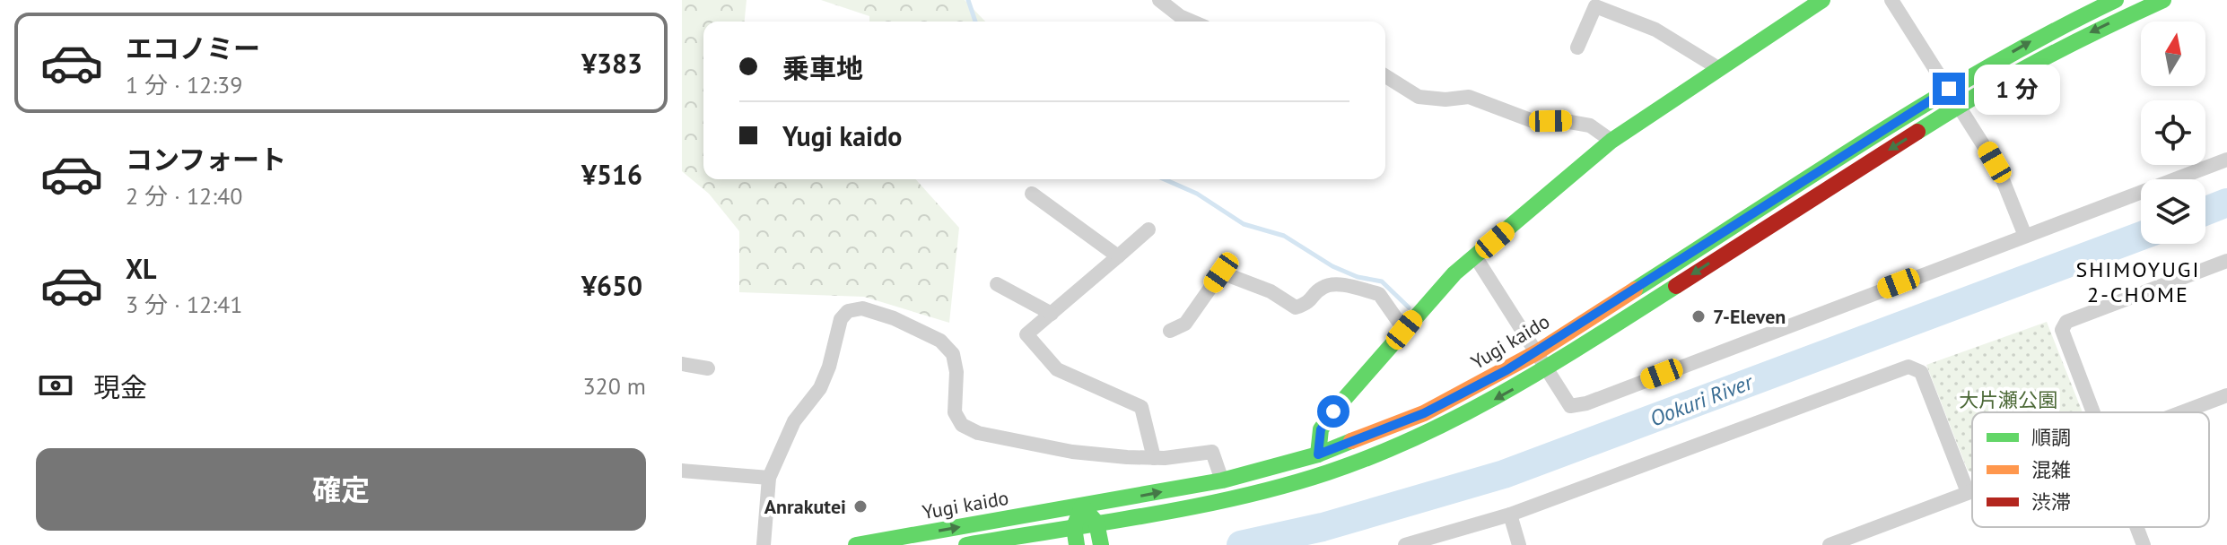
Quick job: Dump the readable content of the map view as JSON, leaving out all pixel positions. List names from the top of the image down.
{
  "streets": {
    "main road": ["Yugi kaido"]
  },
  "districts": ["SHIMOYUGI 2-CHOME"],
  "water": ["Ookuri River"],
  "parks": ["大片瀬公園"],
  "places": ["7-Eleven", "Anrakutei"],
  "legend": ["順調", "混雑", "渋滞"],
  "north": "top",
  "page": {
    "list": [
      {
        "name": "エコノミー",
        "note": "1 分 · 12:39",
        "value": "¥383"
      },
      {
        "name": "コンフォート",
        "note": "2 分 · 12:40",
        "value": "¥516"
      },
      {
        "name": "XL",
        "note": "3 分 · 12:41",
        "value": "¥650"
      }
    ],
    "banner": ["乗車地", "Yugi kaido"],
    "bubble": "1 分",
    "pay": ["現金", "320 m"],
    "buttons": "確定"
  }
}
